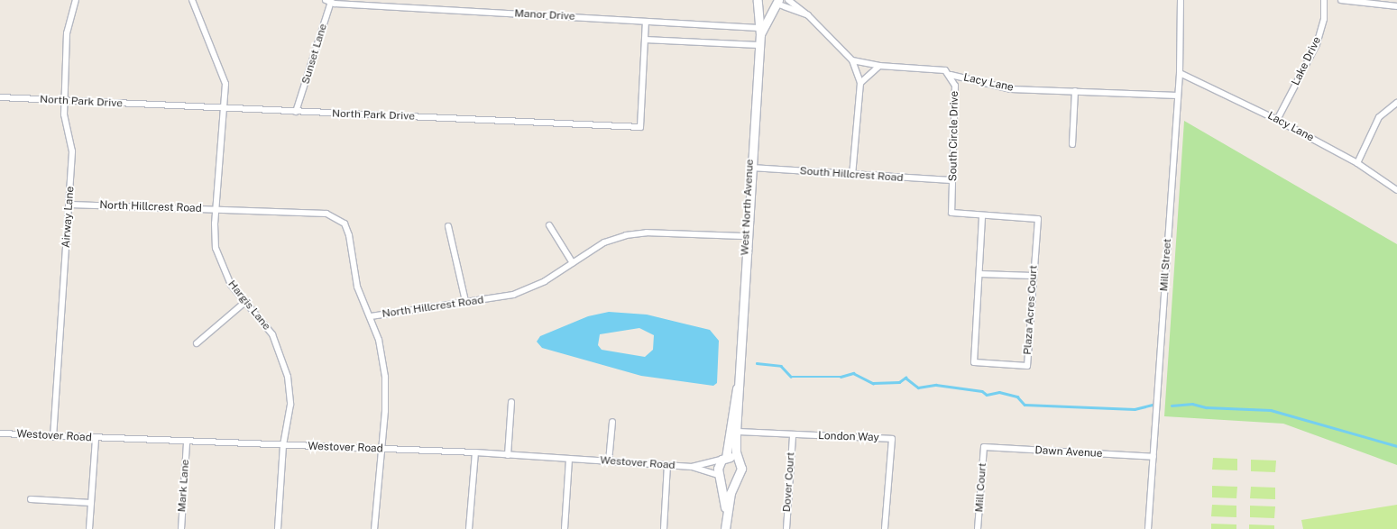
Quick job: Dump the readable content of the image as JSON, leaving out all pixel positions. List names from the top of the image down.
{
  "streets": {
    "main road": ["West North Avenue"],
    "street": [
      "Manor Drive",
      "Sunset Lane",
      "Lake Drive",
      "Lacy Lane",
      "North Park Drive",
      "South Circle Drive",
      "South Hillcrest Road",
      "North Hillcrest Road",
      "Airway Lane",
      "Mill Street",
      "Hargis Lane",
      "Plaza Acres Court",
      "Westover Road",
      "London Way",
      "Dawn Avenue",
      "Dover Court",
      "Mark Lane",
      "Mill Court"
    ]
  },
  "crossings": [
    ["Manor Drive", "Sunset Lane"],
    ["Manor Drive", "North Park Drive"],
    ["Manor Drive", "West North Avenue"],
    ["Sunset Lane", "North Park Drive"],
    ["Lake Drive", "Lacy Lane"],
    ["Lacy Lane", "South Circle Drive"],
    ["Lacy Lane", "Mill Street"],
    ["North Park Drive", "Airway Lane"],
    ["North Park Drive", "Hargis Lane"],
    ["South Circle Drive", "South Hillcrest Road"],
    ["South Circle Drive", "Plaza Acres Court"],
    ["South Hillcrest Road", "West North Avenue"],
    ["North Hillcrest Road", "West North Avenue"],
    ["North Hillcrest Road", "Airway Lane"],
    ["North Hillcrest Road", "Hargis Lane"],
    ["West North Avenue", "Westover Road"],
    ["West North Avenue", "London Way"],
    ["Airway Lane", "Westover Road"],
    ["Mill Street", "Dawn Avenue"],
    ["Hargis Lane", "Westover Road"],
    ["Westover Road", "Mark Lane"],
    ["London Way", "Dover Court"],
    ["Dawn Avenue", "Mill Court"]
  ]
}
